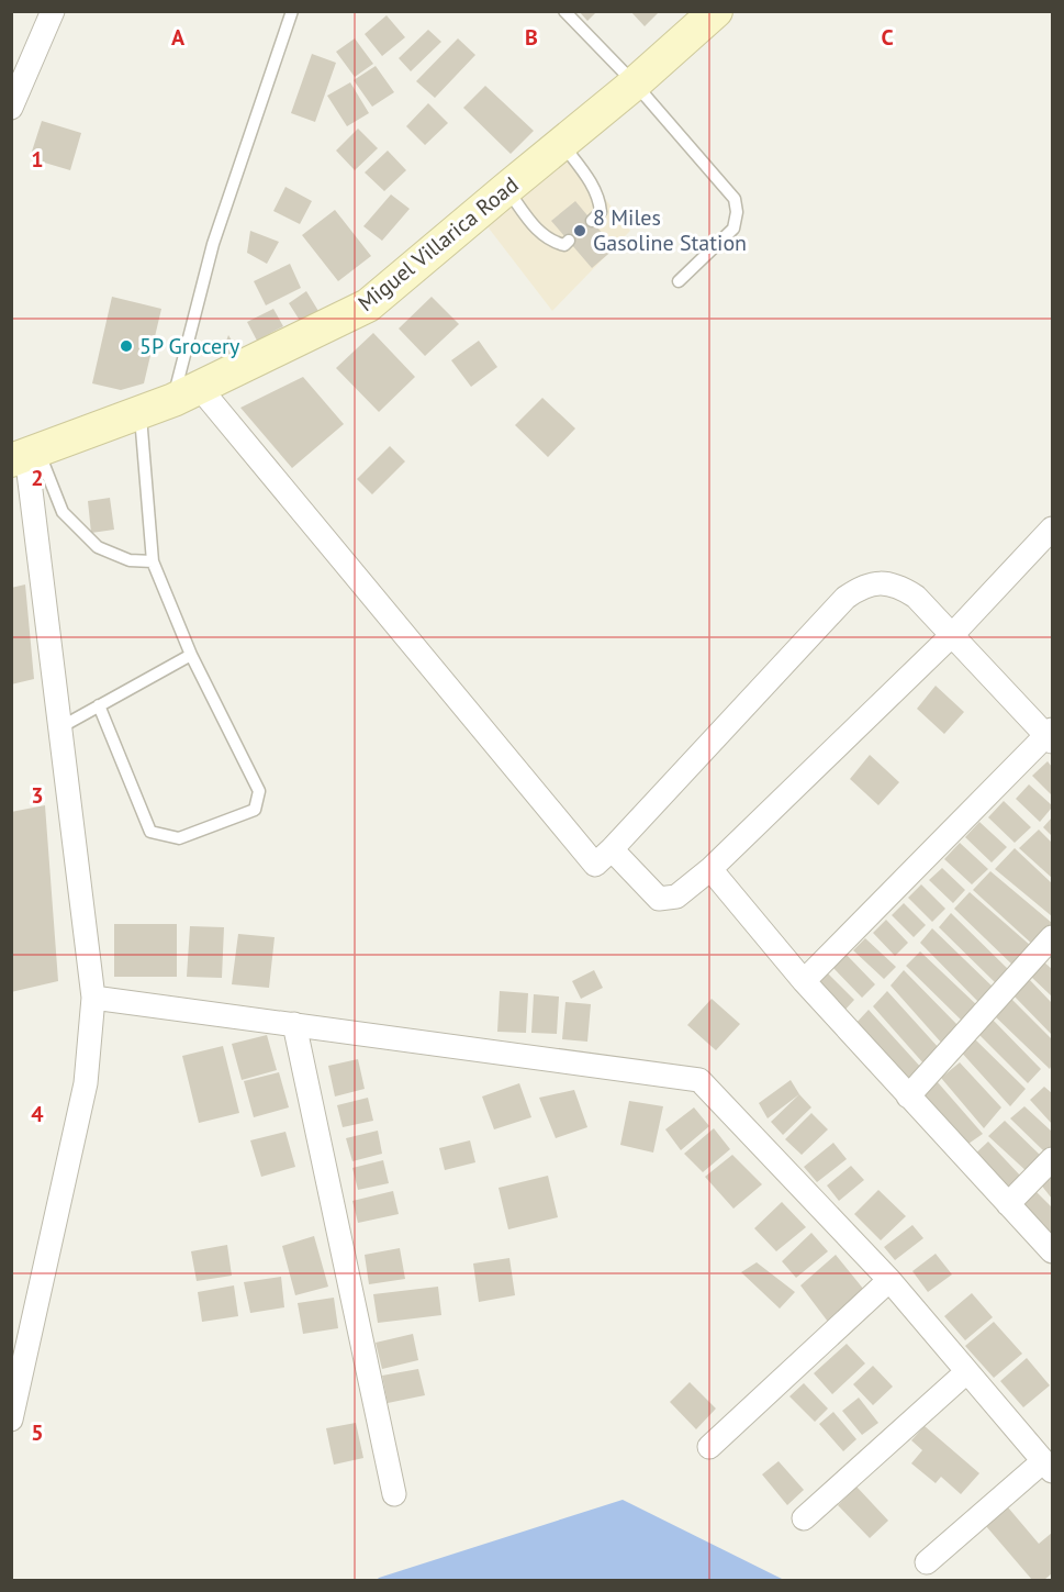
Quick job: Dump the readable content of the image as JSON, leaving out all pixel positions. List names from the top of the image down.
{
  "streets": {
    "main road": ["Miguel Villarica Road"]
  },
  "places": ["8 Miles Gasoline Station", "5P Grocery"],
  "grid": {
    "columns": ["A", "B", "C"],
    "rows": [
      "1",
      "2",
      "3",
      "4",
      "5"
    ]
  }
}
